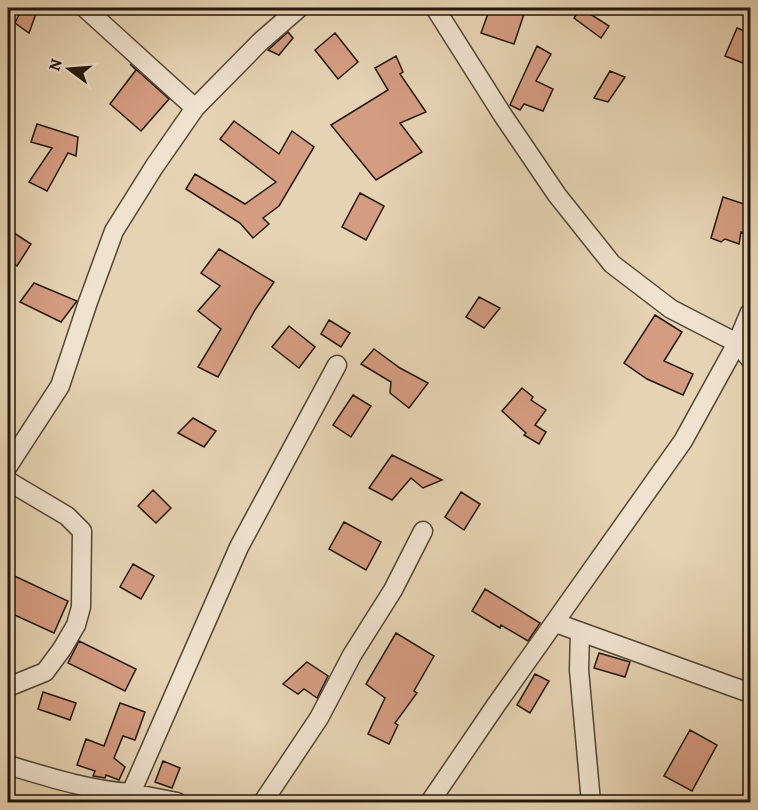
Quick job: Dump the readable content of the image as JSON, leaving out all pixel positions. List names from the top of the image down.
{
  "north": "left"
}
